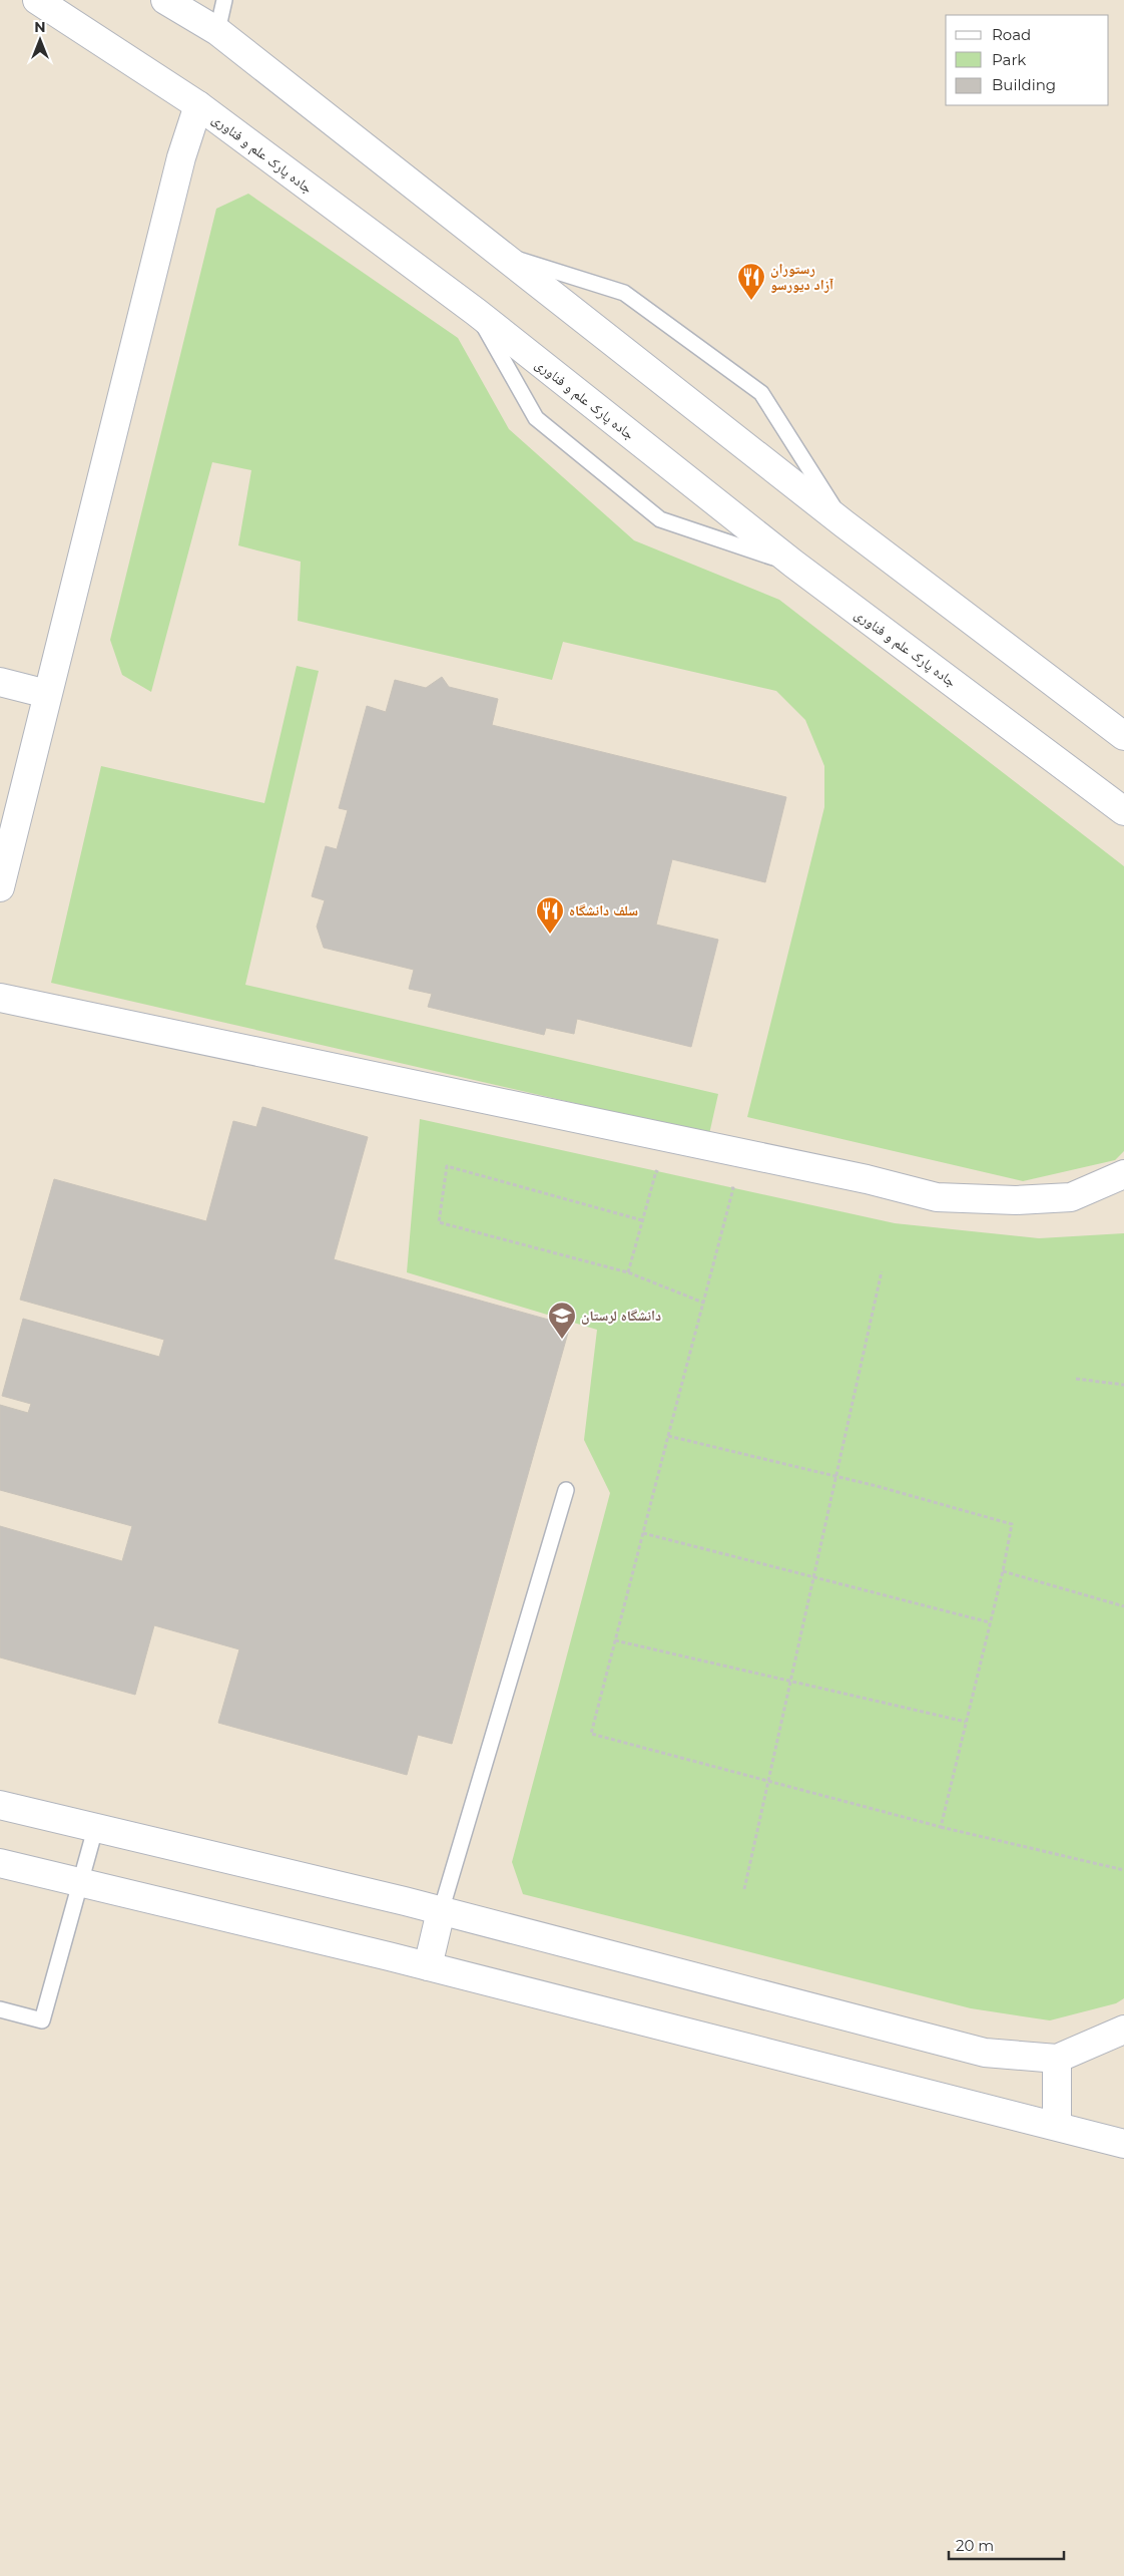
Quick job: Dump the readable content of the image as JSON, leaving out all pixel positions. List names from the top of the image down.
{
  "streets": {
    "street": ["جاده پارک علم و فناوری"]
  },
  "places": {
    "restaurant": ["رستوران آزاد دیورسو", "سلف دانشگاه"],
    "school or university": ["دانشگاه لرستان"]
  },
  "legend": ["Road", "Park", "Building"],
  "scale_bar": "20 m",
  "north": "top"
}
